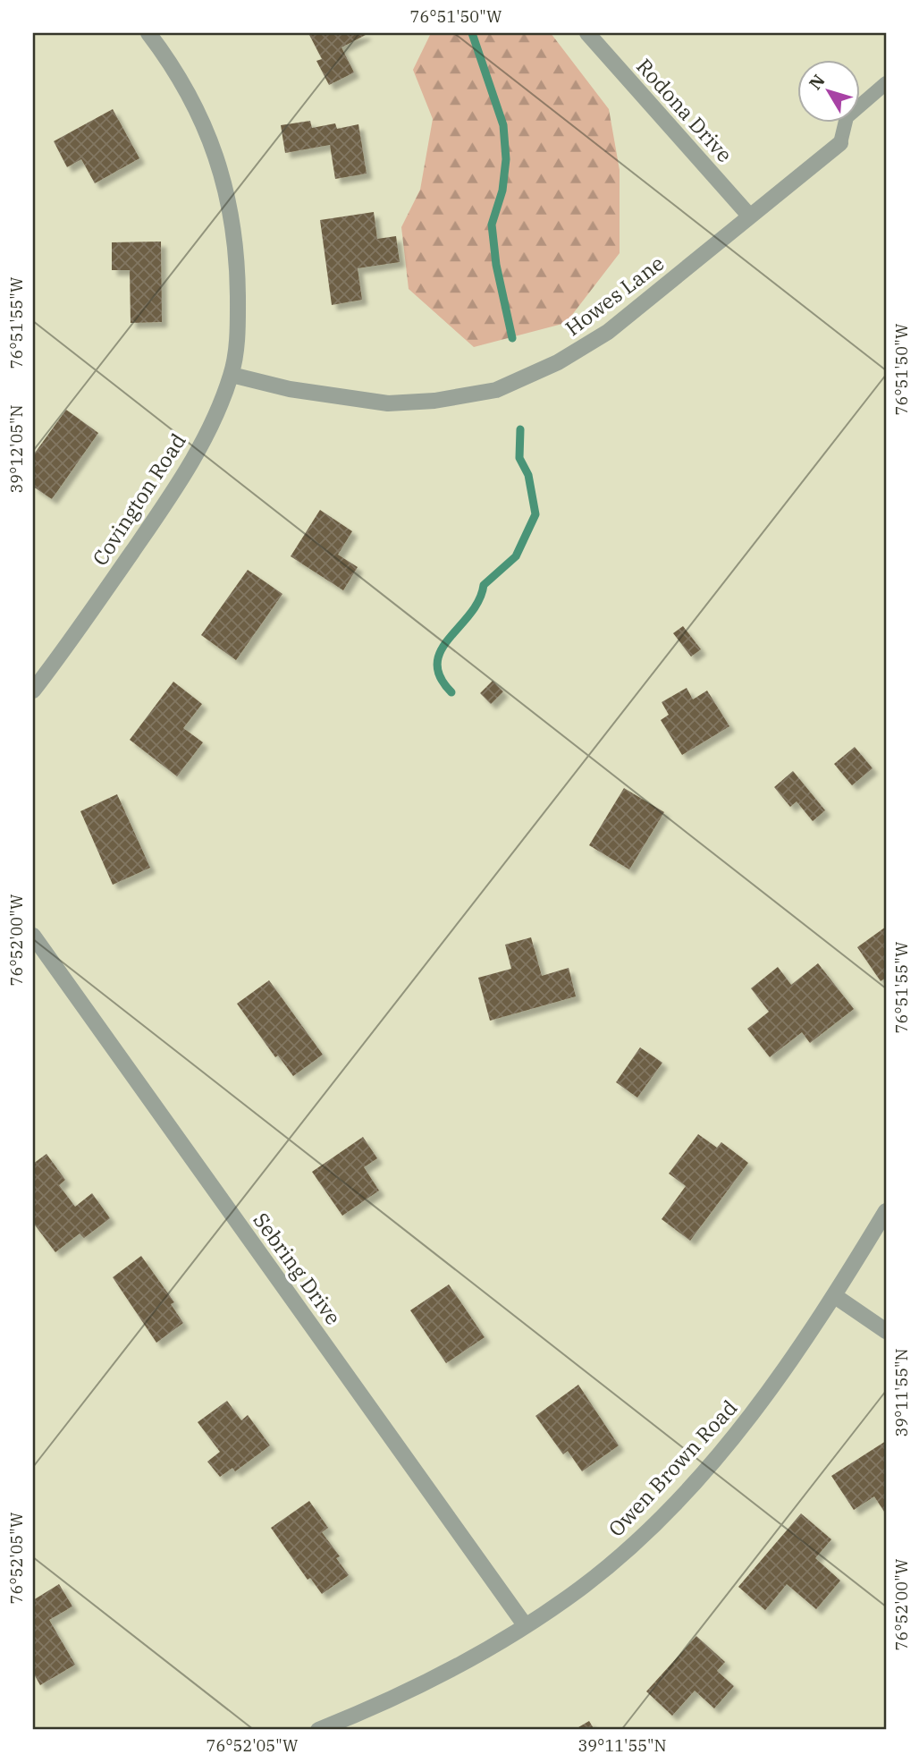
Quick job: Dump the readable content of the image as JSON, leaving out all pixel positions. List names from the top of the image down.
{
  "streets": {
    "street": [
      "Rodona Drive",
      "Howes Lane",
      "Covington Road",
      "Sebring Drive",
      "Owen Brown Road"
    ]
  },
  "crossings": [
    ["Rodona Drive", "Howes Lane"],
    ["Howes Lane", "Covington Road"],
    ["Sebring Drive", "Owen Brown Road"]
  ],
  "north": "top left",
  "coordinates": [
    "76°51'50\"W",
    "76°51'55\"W",
    "39°12'05\"N",
    "76°52'00\"W",
    "39°11'55\"N",
    "76°52'05\"W"
  ]
}
